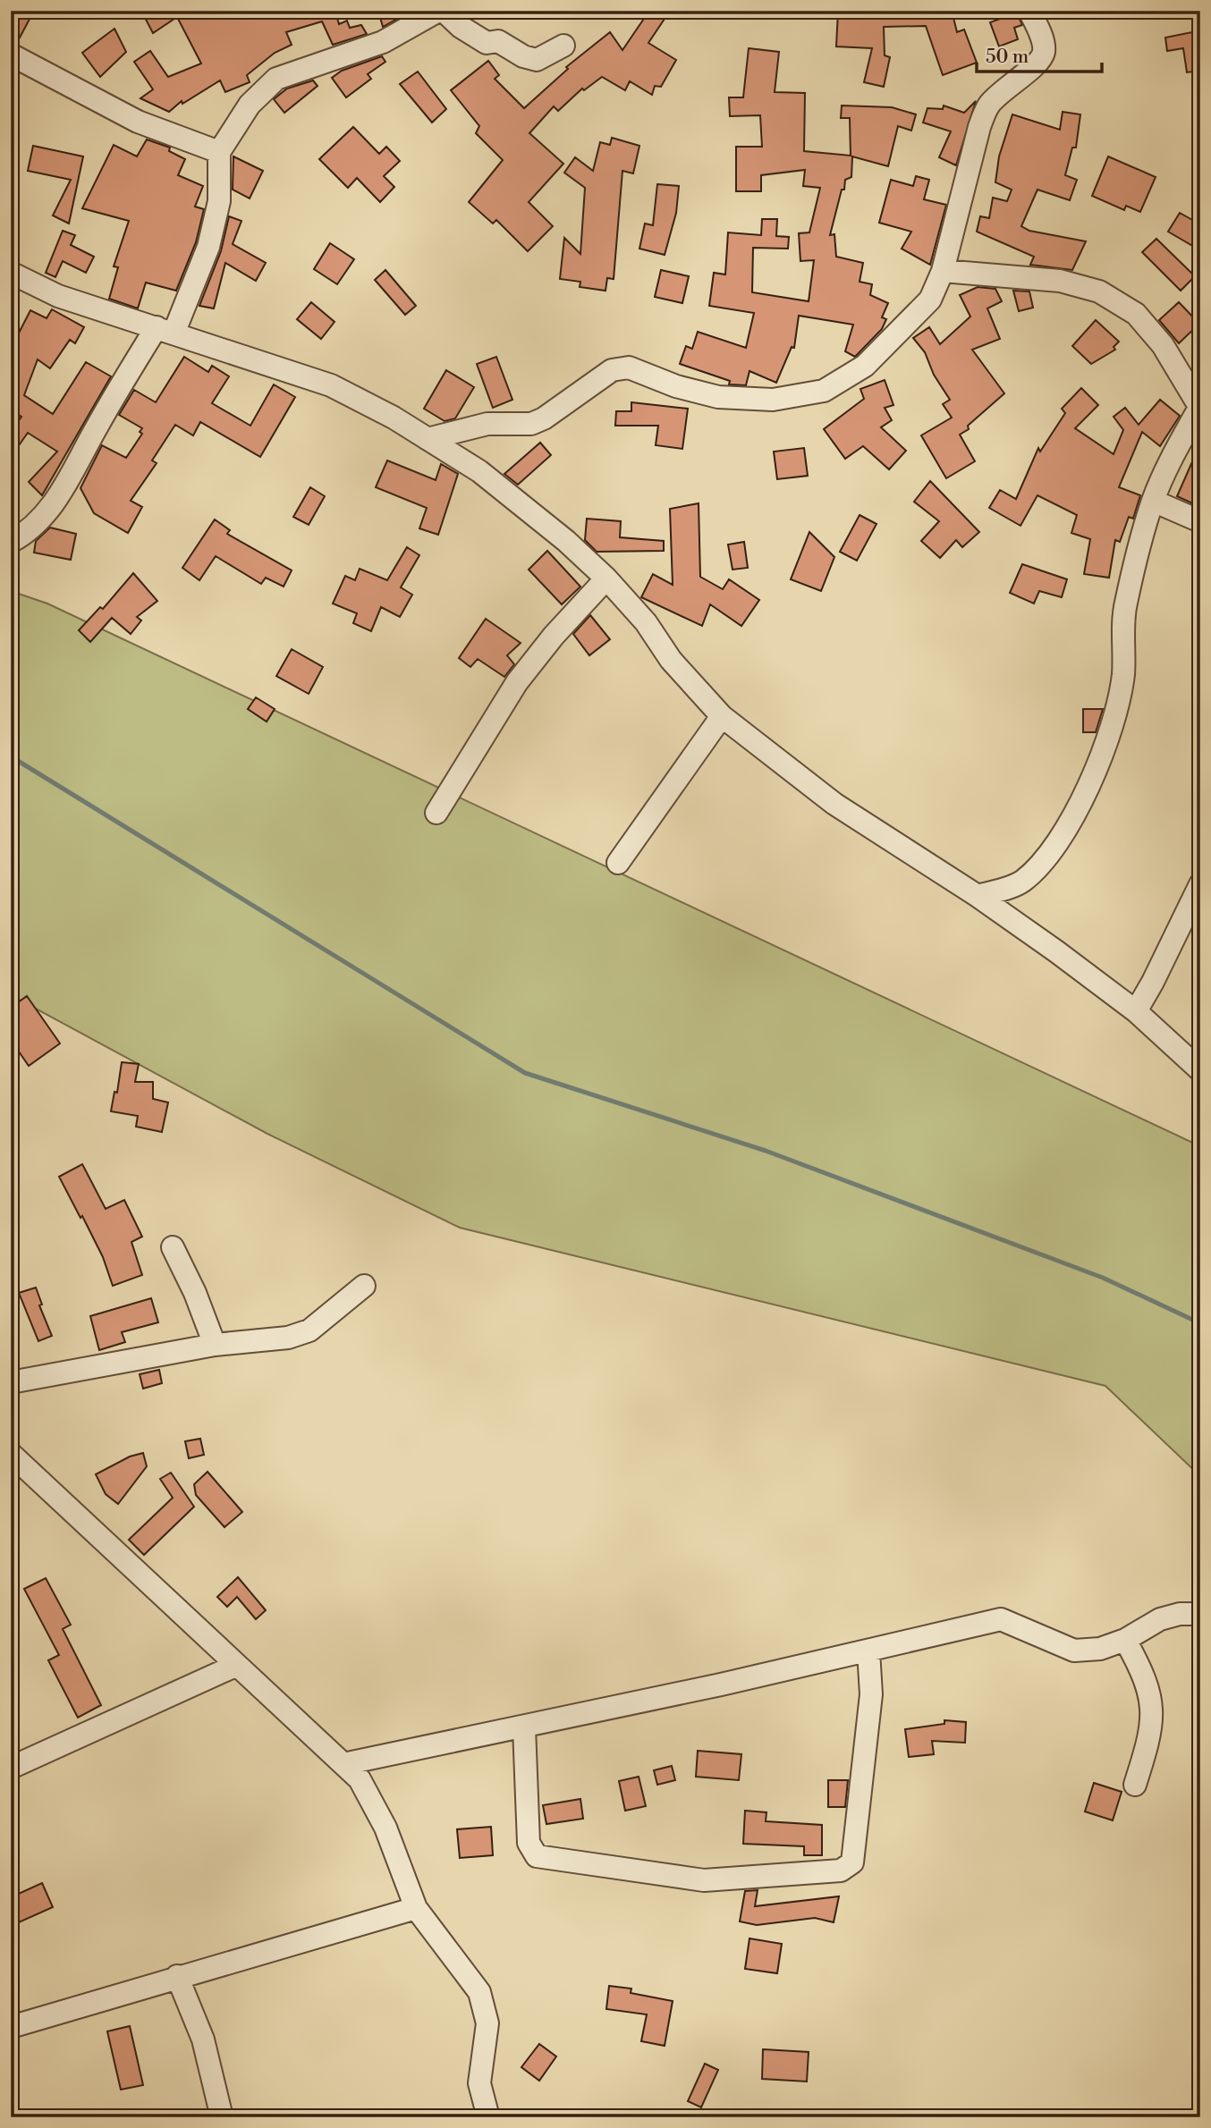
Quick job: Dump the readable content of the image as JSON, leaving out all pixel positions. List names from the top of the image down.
{
  "scale_bar": "50 m"
}
